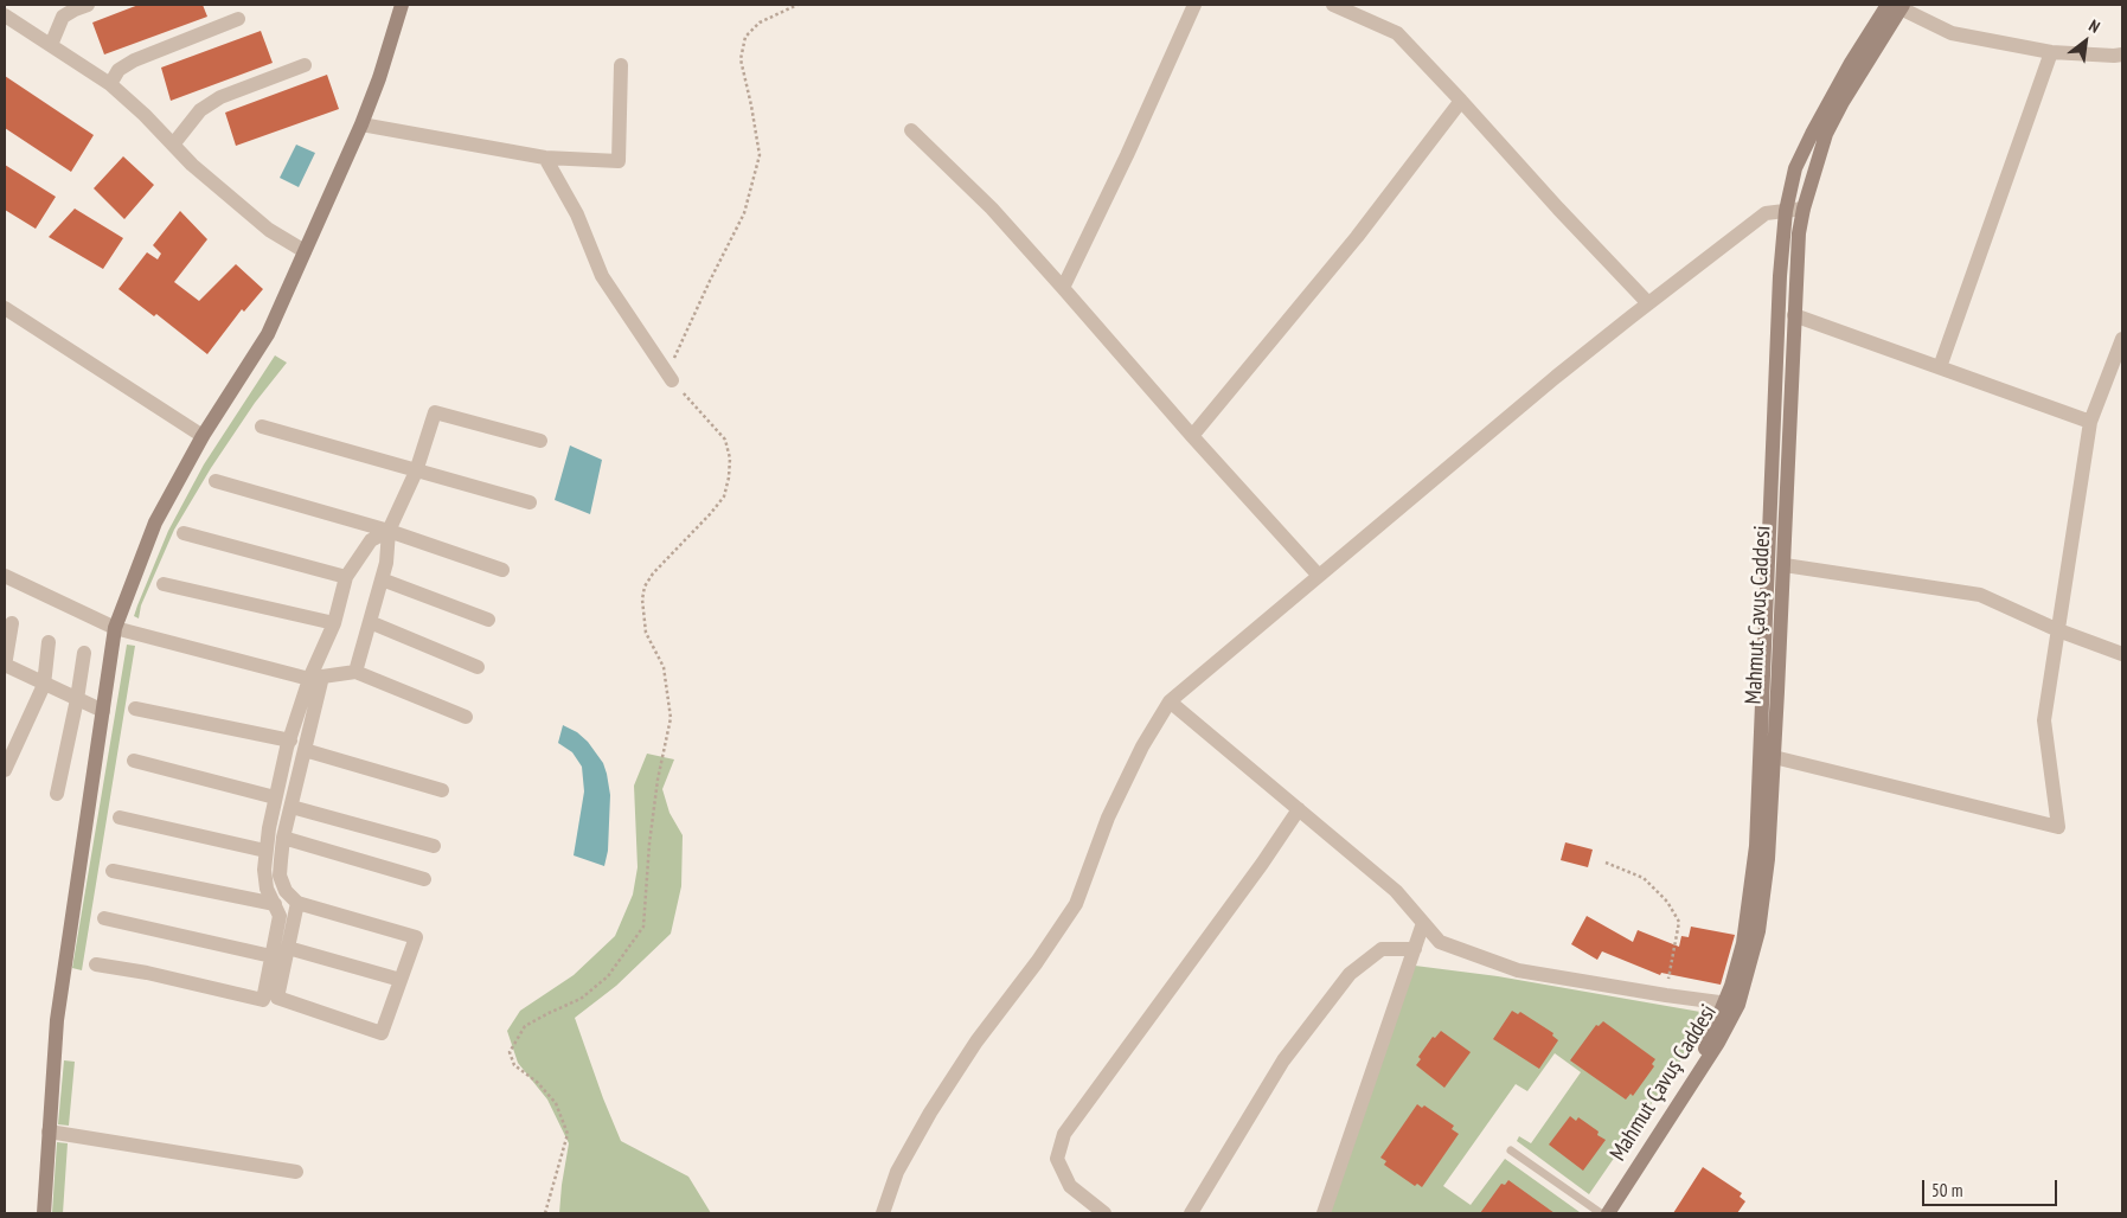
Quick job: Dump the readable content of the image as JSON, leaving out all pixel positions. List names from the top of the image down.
{
  "streets": {
    "main road": ["Mahmut Çavuş Caddesi"]
  },
  "scale_bar": "50 m",
  "north": "top right"
}
